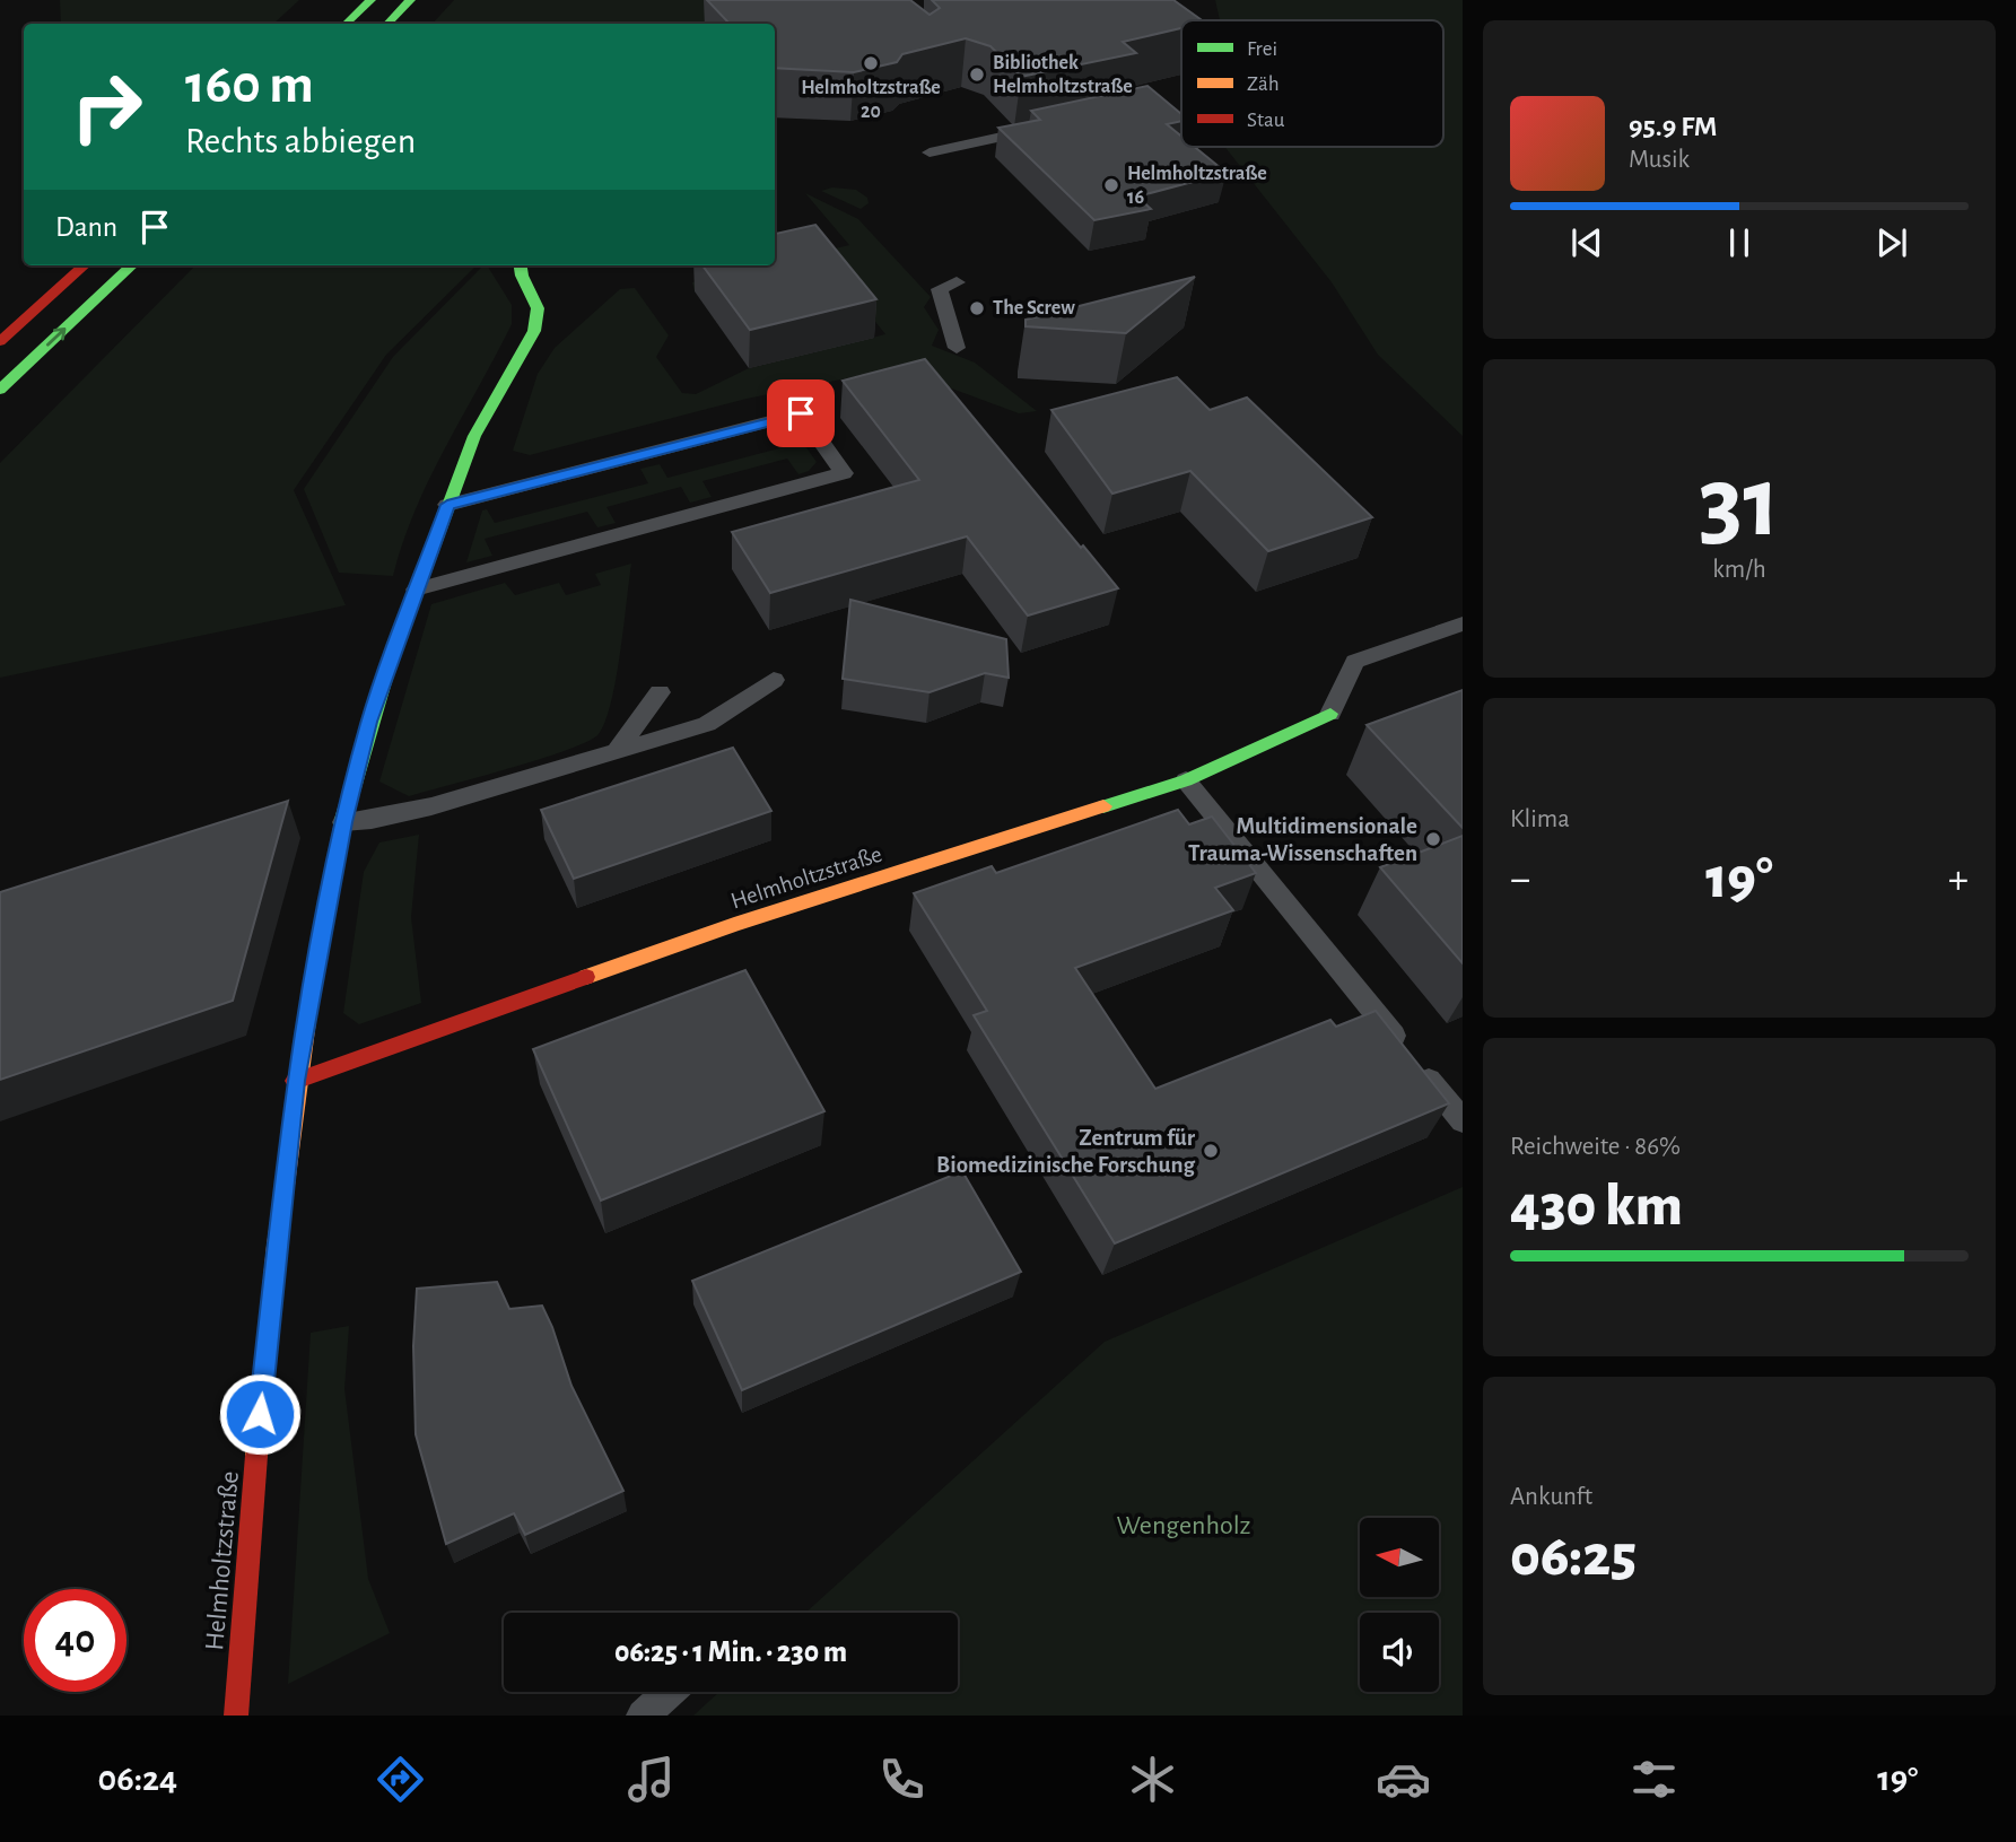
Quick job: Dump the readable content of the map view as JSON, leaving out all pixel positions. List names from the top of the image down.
{
  "streets": {
    "main road": ["Helmholtzstraße"]
  },
  "parks": ["Wengenholz"],
  "places": [
    "Helmholtzstraße 20",
    "Bibliothek Helmholtzstraße",
    "Helmholtzstraße 16",
    "The Screw",
    "Multidimensionale Trauma-Wissenschaften",
    "Zentrum für Biomedizinische Forschung"
  ],
  "legend": ["Frei", "Zäh", "Stau"],
  "north": "left",
  "page": {
    "turn": ["160 m", "Rechts abbiegen"],
    "song": ["95.9 FM", "Musik"],
    "then": "Dann",
    "tile": [
      ["31", "km/h"],
      "Klima",
      ["Reichweite · 86%", "430 km"],
      ["Ankunft", "06:25"]
    ],
    "heat": ["−", "19°", "+"],
    "limit": "40",
    "trip": "06:25 · 1 Min. · 230 m",
    "tabs": ["06:24", "19°"]
  }
}
